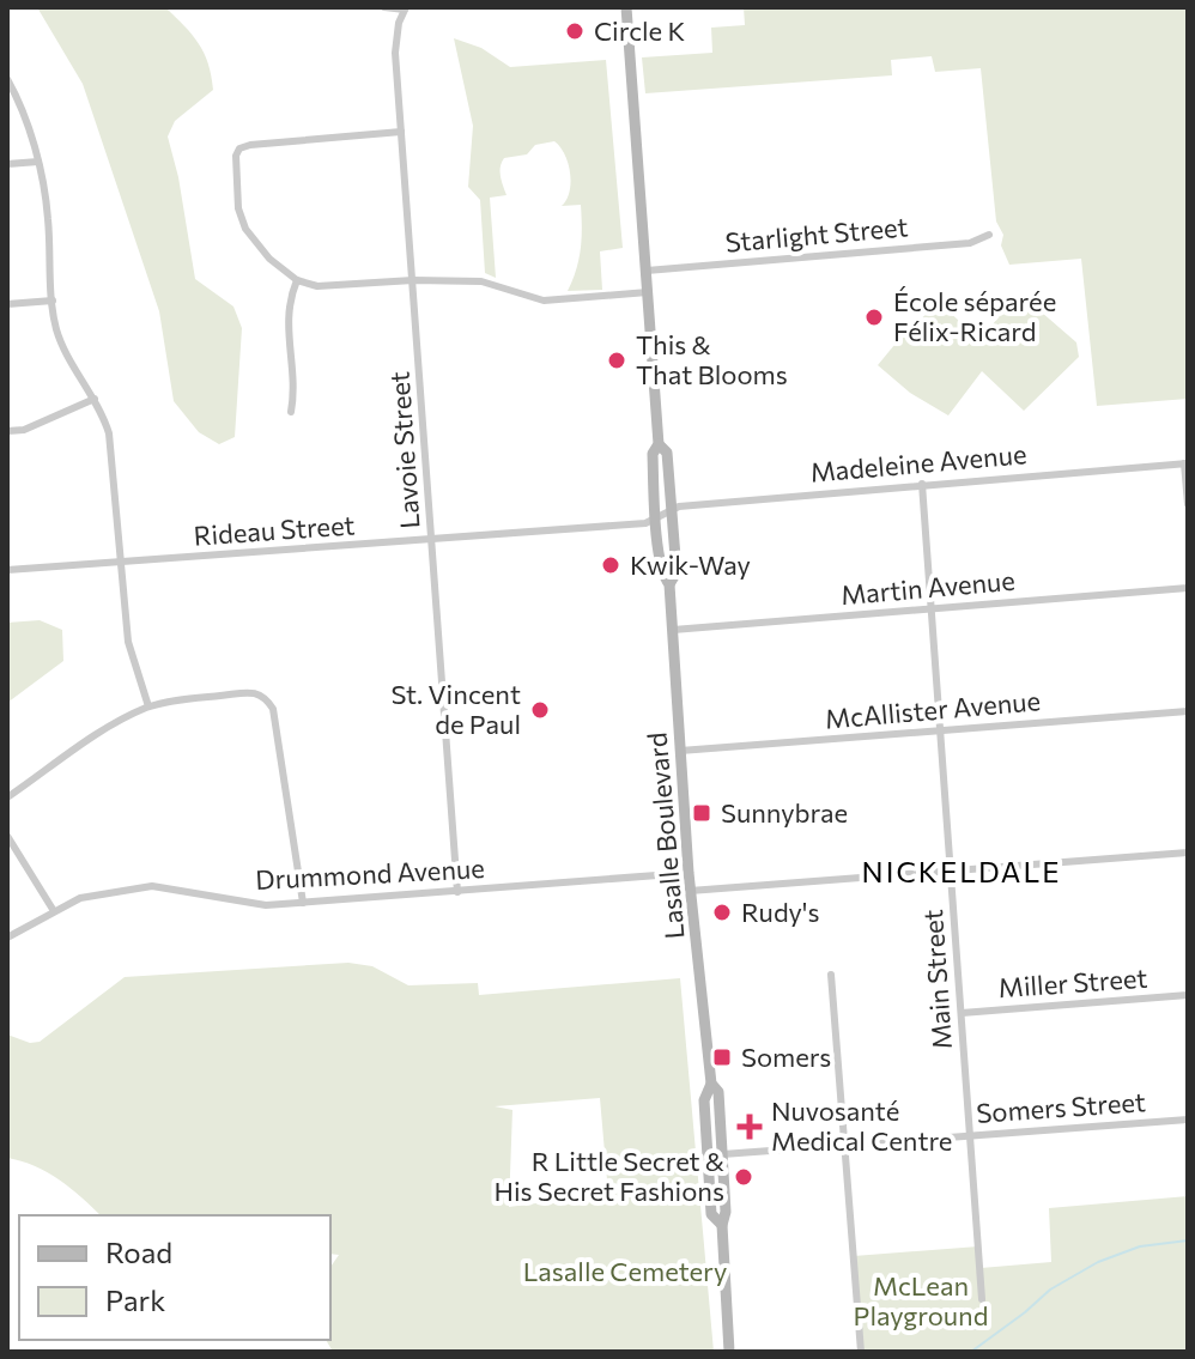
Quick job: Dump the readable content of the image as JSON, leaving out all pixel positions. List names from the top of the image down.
{
  "streets": {
    "main road": ["Lasalle Boulevard"],
    "street": [
      "Starlight Street",
      "Lavoie Street",
      "Madeleine Avenue",
      "Rideau Street",
      "Martin Avenue",
      "McAllister Avenue",
      "Drummond Avenue",
      "Main Street",
      "Miller Street",
      "Somers Street"
    ]
  },
  "crossings": [
    ["Starlight Street", "Lasalle Boulevard"],
    ["Lavoie Street", "Rideau Street"],
    ["Lavoie Street", "Drummond Avenue"],
    ["Madeleine Avenue", "Rideau Street"],
    ["Madeleine Avenue", "Lasalle Boulevard"],
    ["Madeleine Avenue", "Main Street"],
    ["Rideau Street", "Lasalle Boulevard"],
    ["Martin Avenue", "Lasalle Boulevard"],
    ["Martin Avenue", "Main Street"],
    ["McAllister Avenue", "Lasalle Boulevard"],
    ["McAllister Avenue", "Main Street"],
    ["Lasalle Boulevard", "Drummond Avenue"],
    ["Lasalle Boulevard", "Somers Street"],
    ["Main Street", "Miller Street"],
    ["Main Street", "Somers Street"]
  ],
  "districts": ["NICKELDALE"],
  "parks": ["Lasalle Cemetery", "McLean Playground"],
  "places": {
    "other": [
      "Circle K",
      "École séparée Félix-Ricard",
      "This & That Blooms",
      "Kwik-Way",
      "St. Vincent de Paul",
      "Rudy's",
      "R Little Secret & His Secret Fashions"
    ],
    "transit": ["Sunnybrae", "Somers"],
    "health": ["Nuvosanté Medical Centre"]
  },
  "legend": ["Road", "Park"]
}
